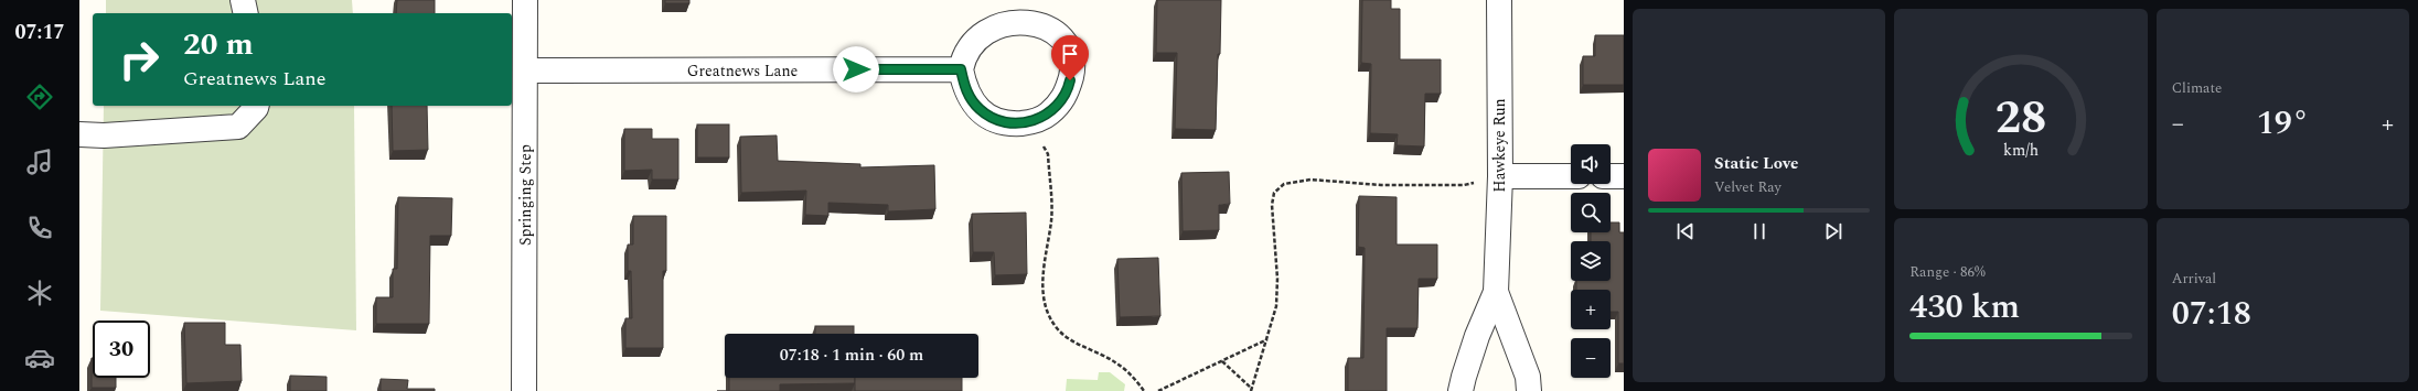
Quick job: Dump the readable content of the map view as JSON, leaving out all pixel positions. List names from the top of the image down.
{
  "streets": {
    "street": ["Greatnews Lane", "Hawkeye Run", "Springing Step"]
  },
  "crossings": [
    ["Greatnews Lane", "Springing Step"]
  ],
  "page": {
    "tabs": "07:17",
    "tile": [
      "Climate",
      ["Range · 86%", "430 km"],
      ["Arrival", "07:18"]
    ],
    "turn": ["20 m", "Greatnews Lane"],
    "heat": ["−", "19°", "+"],
    "map_buttons": ["+", "−"],
    "song": ["Static Love", "Velvet Ray"],
    "limit": "30",
    "trip": "07:18 · 1 min · 60 m",
    "gauge": ["28", "km/h"]
  }
}
